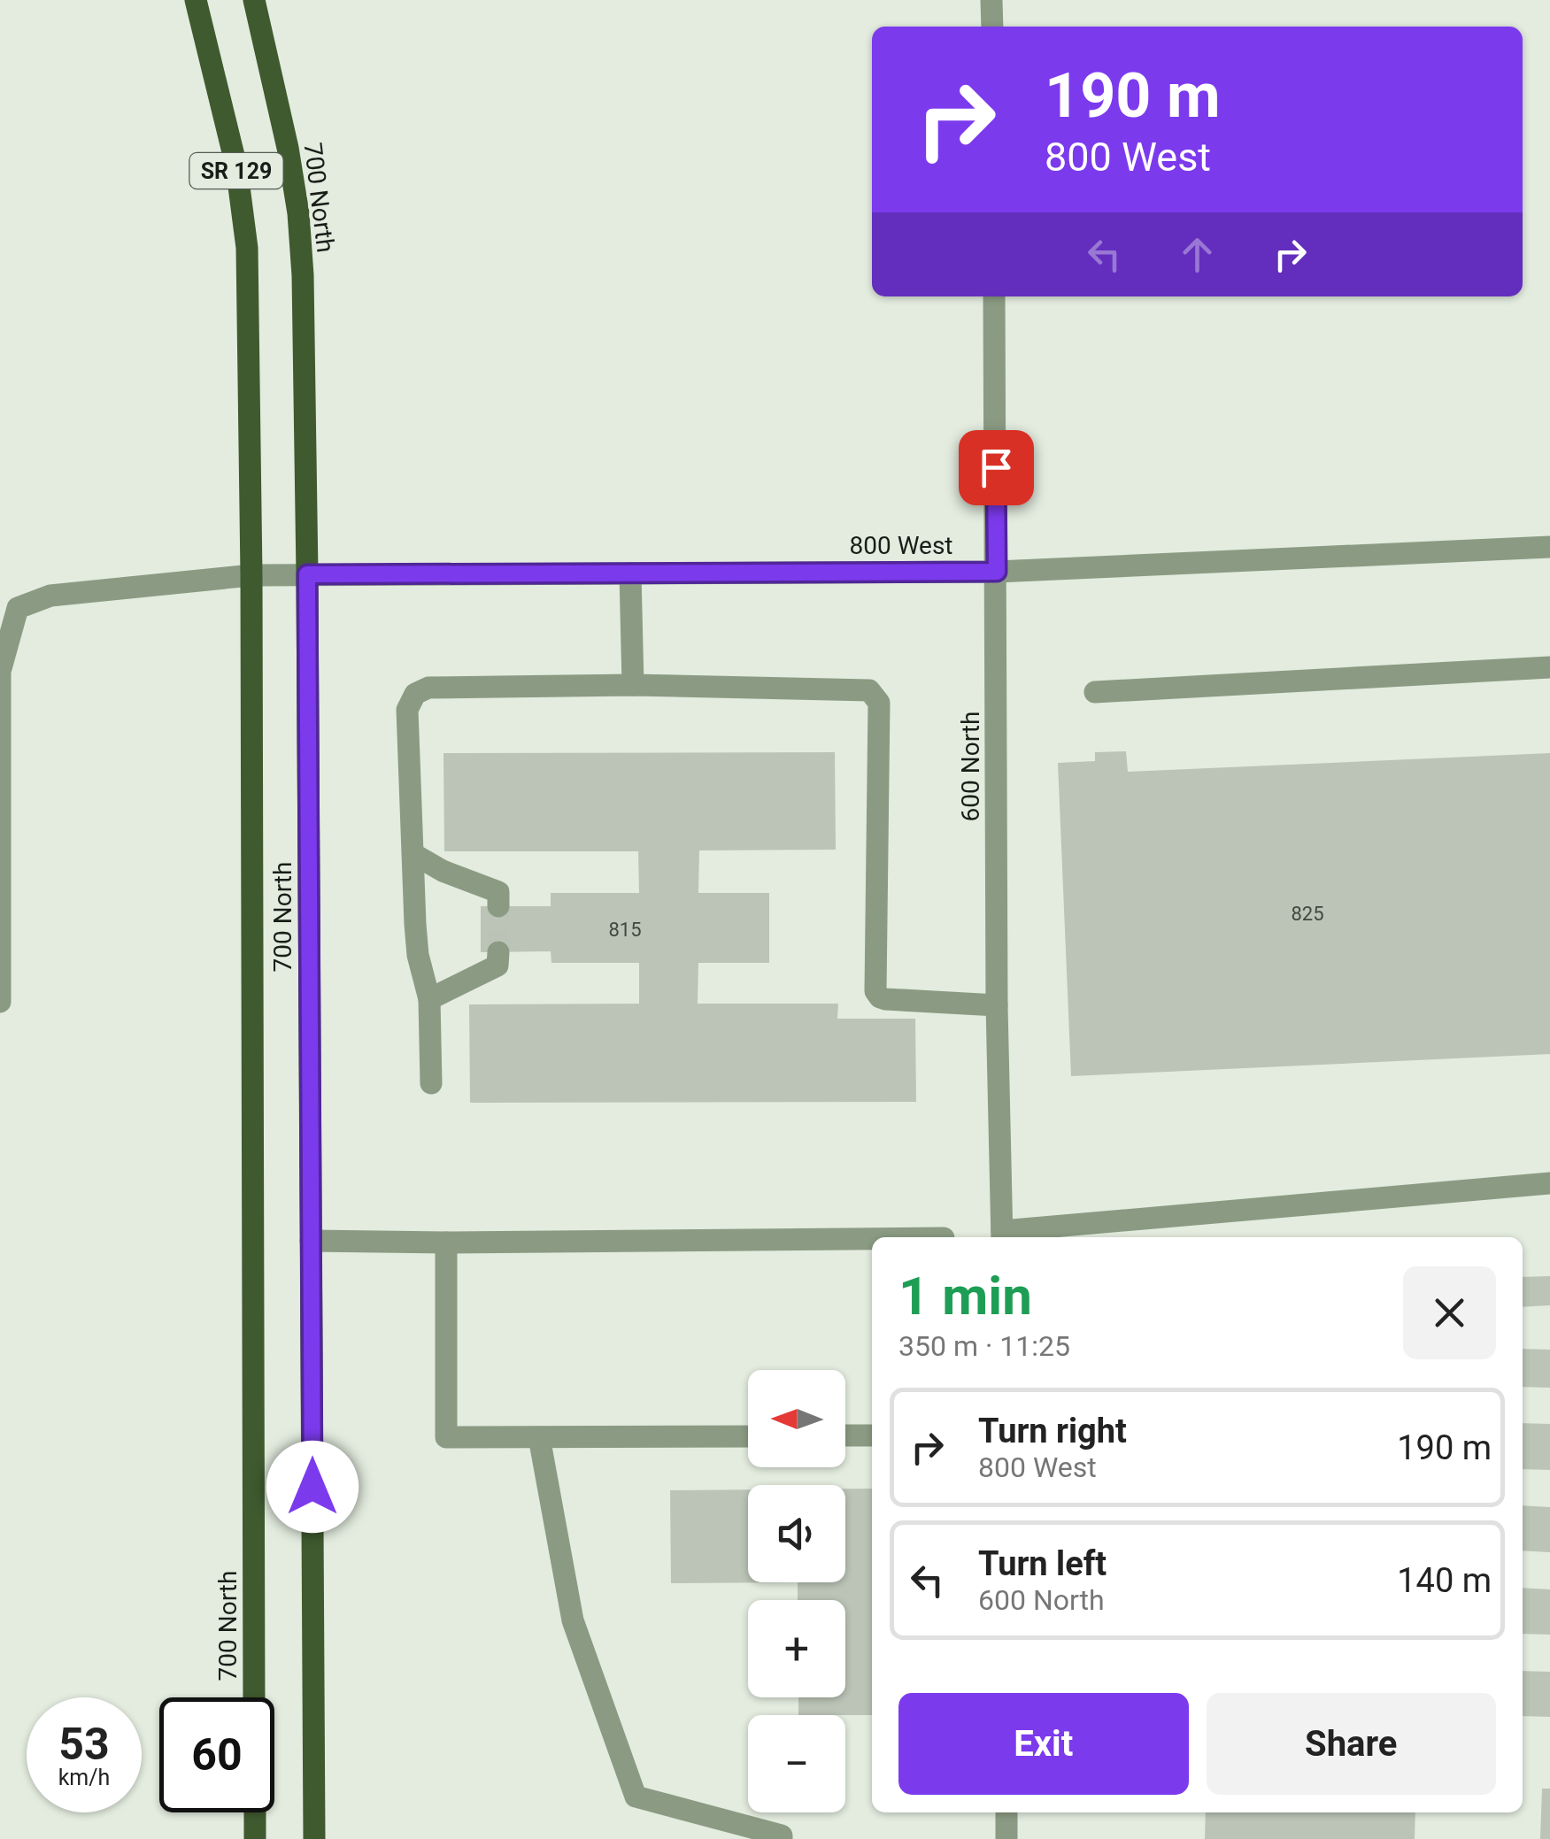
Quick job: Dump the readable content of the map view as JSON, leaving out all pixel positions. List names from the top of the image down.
{
  "streets": {
    "main road": ["SR 129", "700 North"],
    "street": ["800 West", "600 North"]
  },
  "crossings": [
    ["700 North", "800 West"],
    ["800 West", "600 North"]
  ],
  "house_numbers": ["825", "815"],
  "north": "left",
  "page": {
    "turn": ["190 m", "800 West"],
    "heading": ["1 min", "350 m · 11:25"],
    "map_buttons": ["+", "−"],
    "list": [
      {
        "name": "Turn right",
        "note": "800 West",
        "value": "190 m"
      },
      {
        "name": "Turn left",
        "note": "600 North",
        "value": "140 m"
      }
    ],
    "buttons": ["Exit", "Share"],
    "speed": "53 km/h",
    "limit": "60"
  }
}
